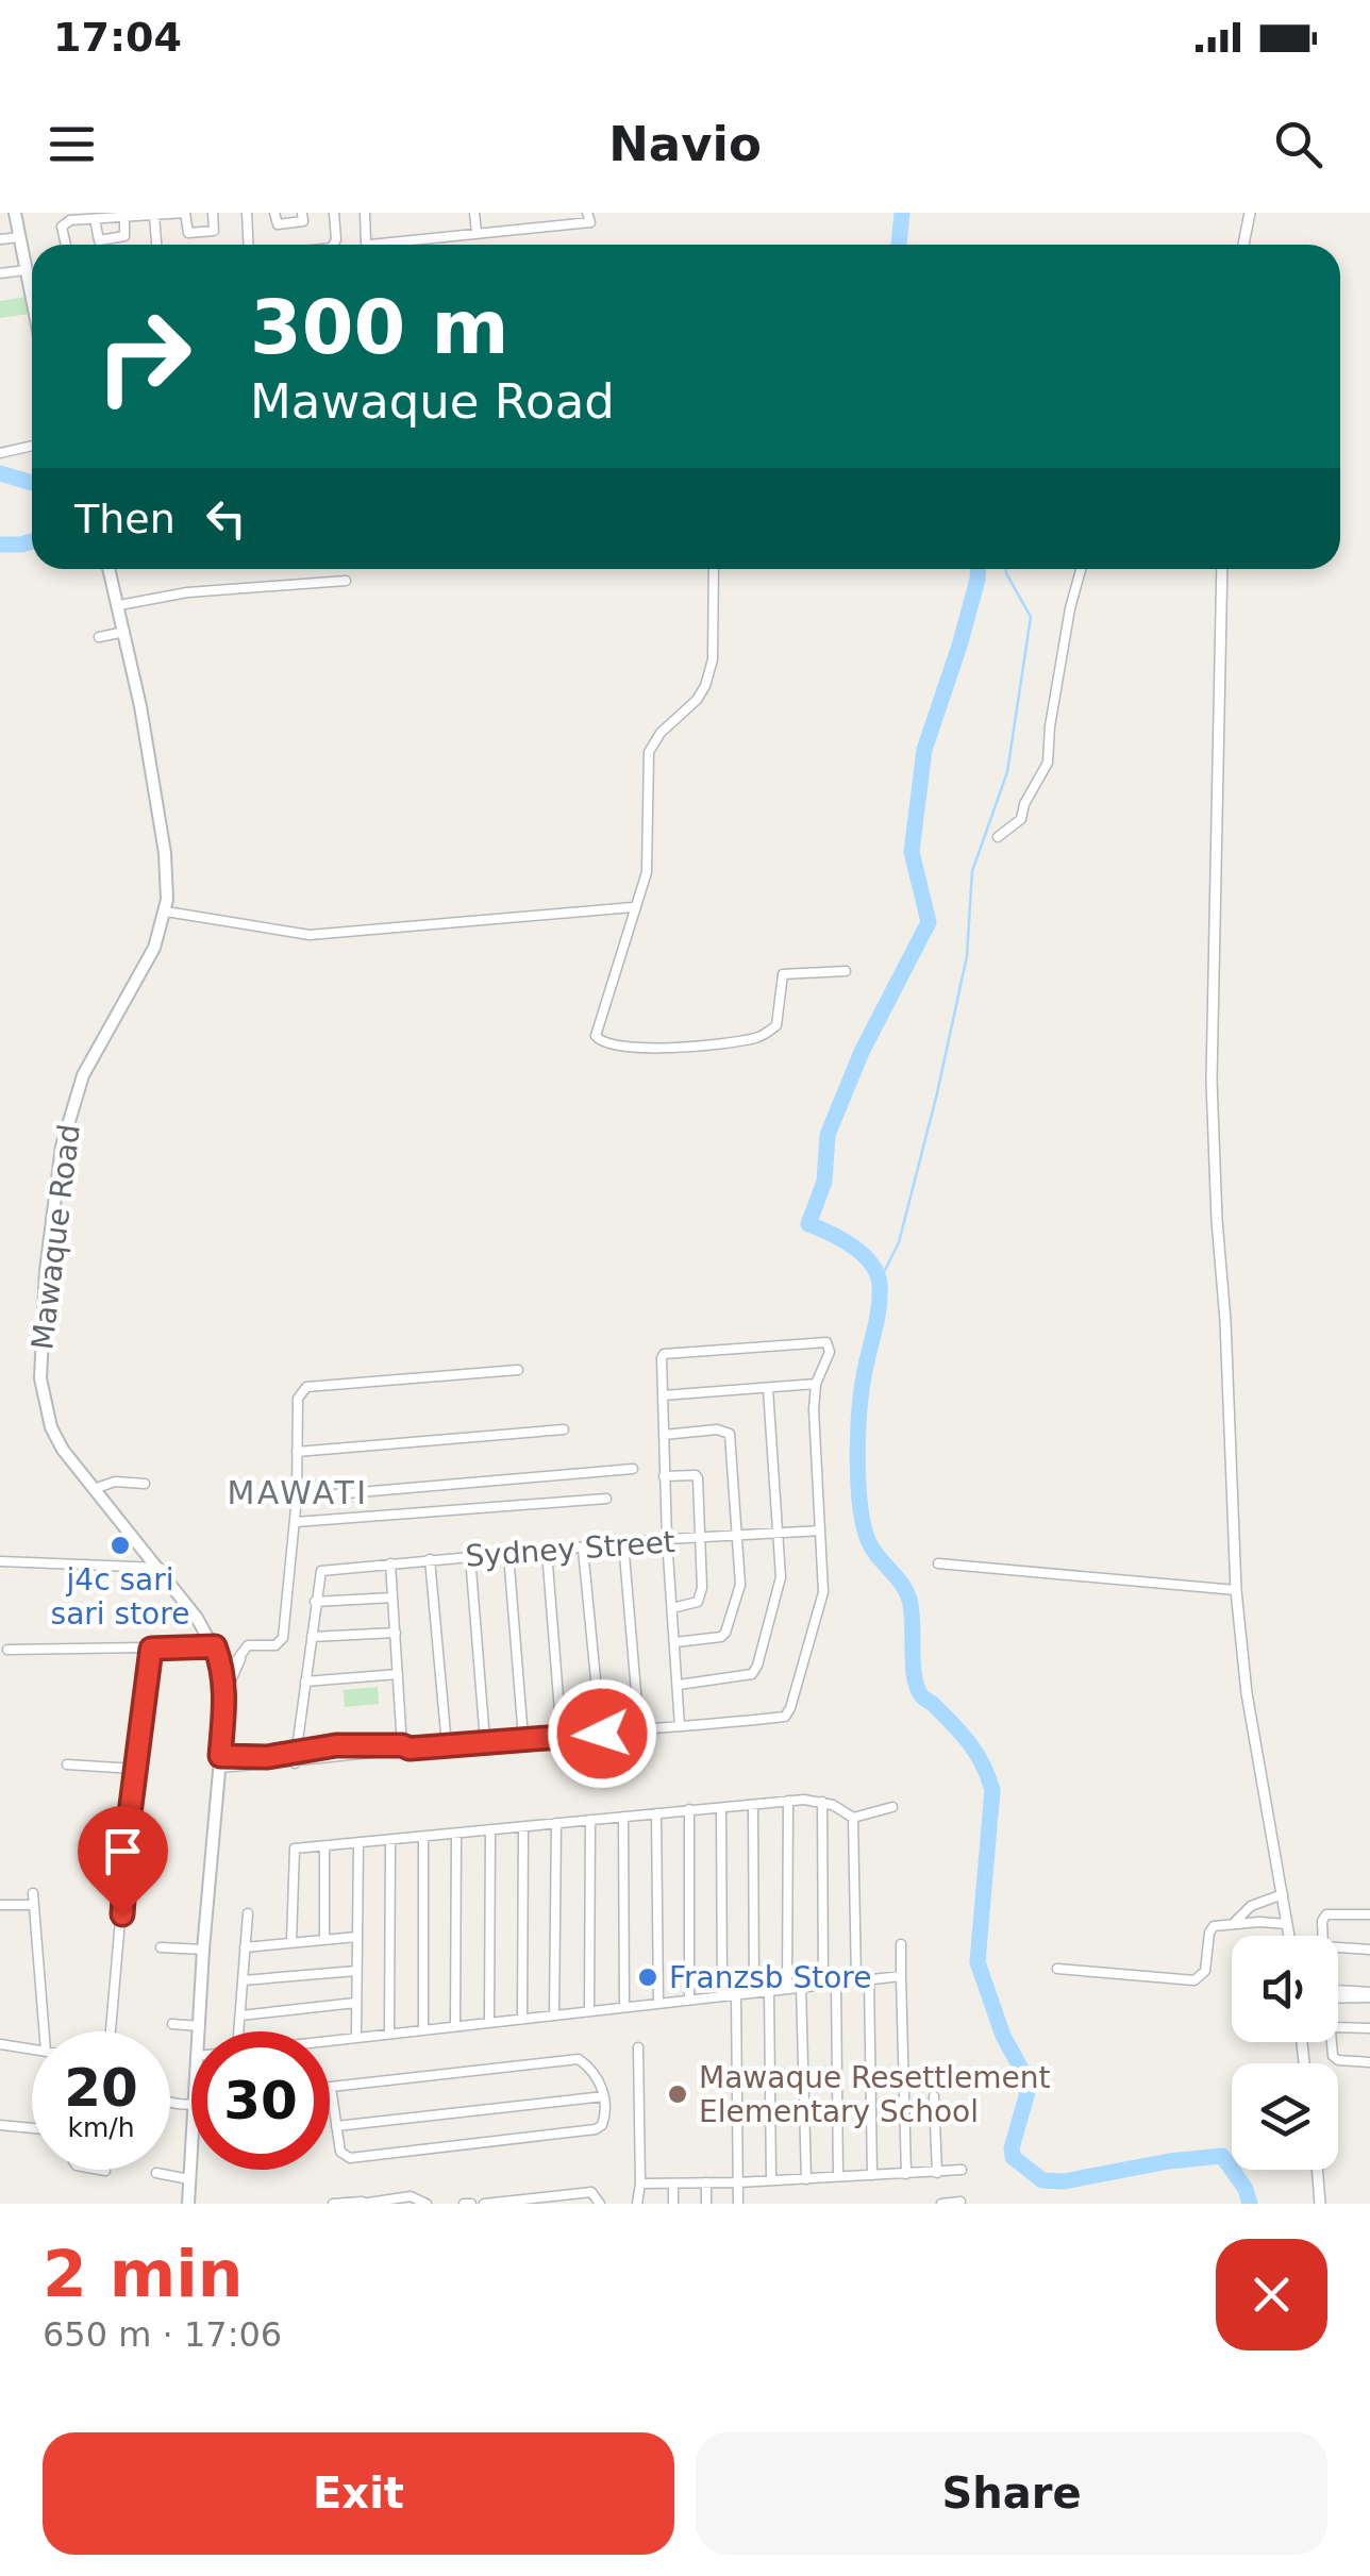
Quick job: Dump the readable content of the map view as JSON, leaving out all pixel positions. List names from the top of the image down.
{
  "streets": {
    "main road": ["Mawaque Road"],
    "street": ["Sydney Street"]
  },
  "districts": ["MAWATI"],
  "places": ["j4c sari sari store", "Franzsb Store", "Mawaque Resettlement Elementary School"],
  "page": {
    "status": "17:04",
    "header": "Navio",
    "turn": ["300 m", "Mawaque Road"],
    "then": "Then",
    "speed": "20 km/h",
    "limit": "30",
    "heading": ["2 min", "650 m · 17:06"],
    "buttons": ["Exit", "Share"]
  }
}
